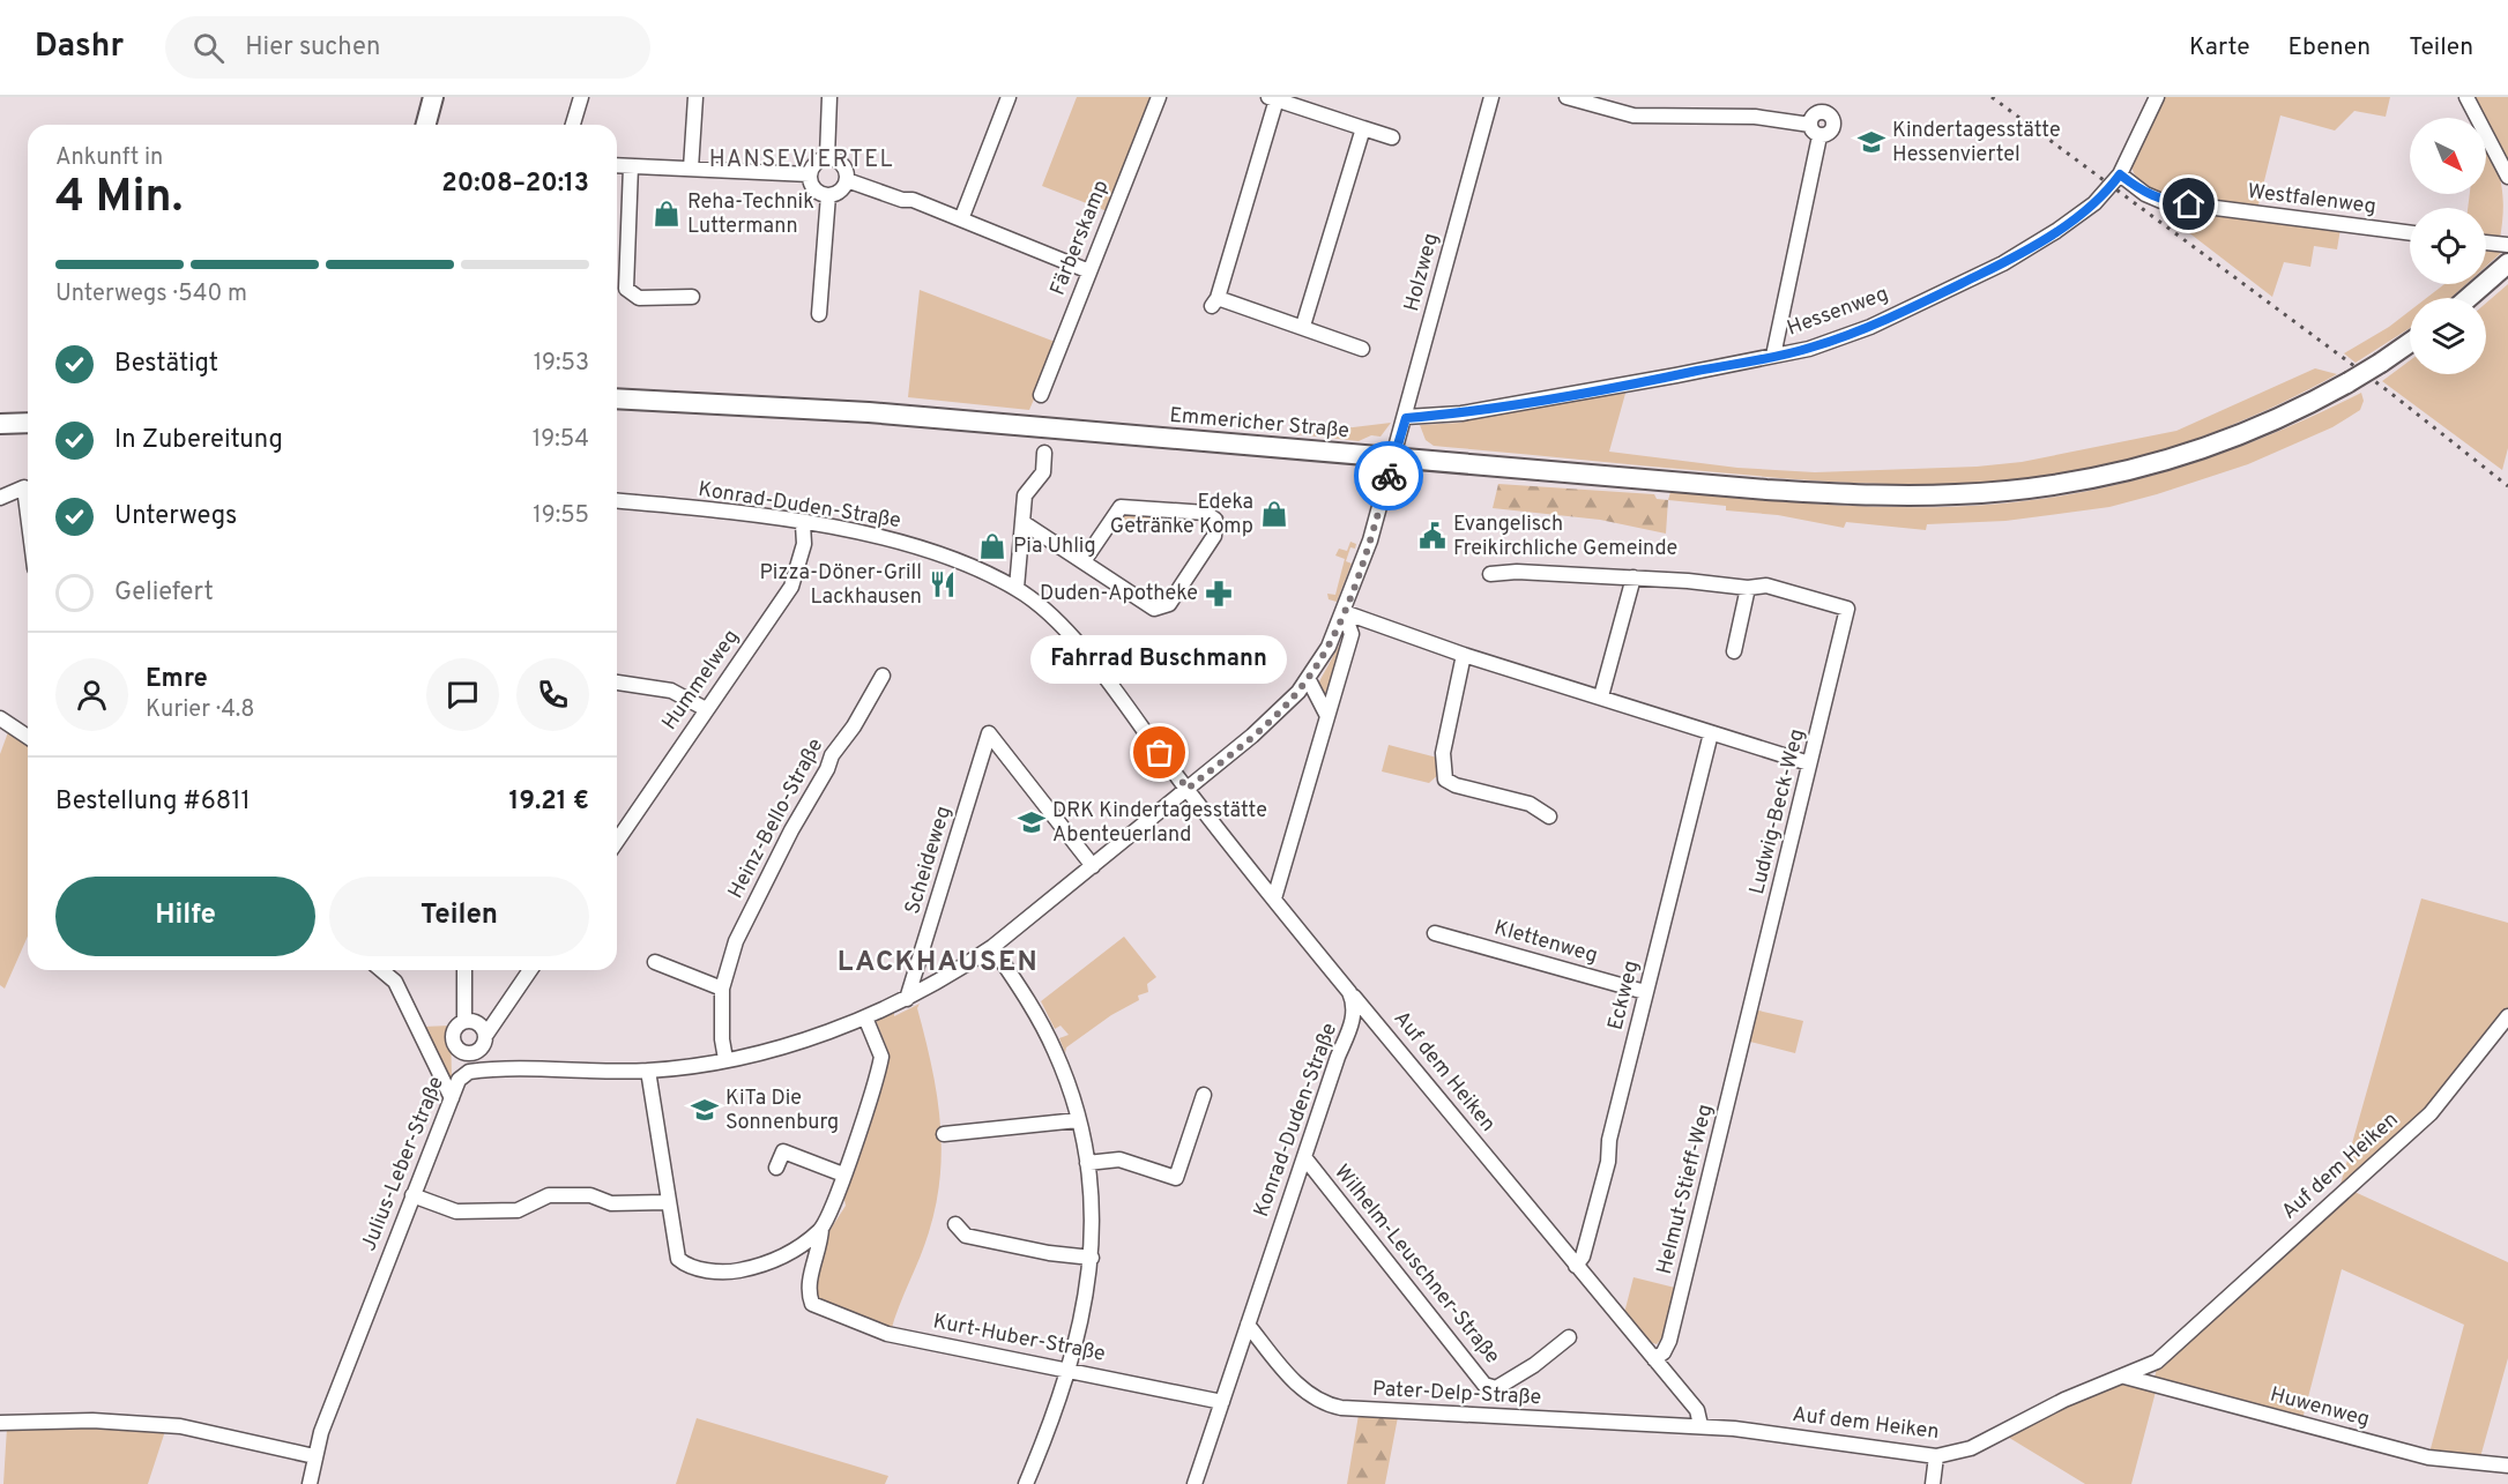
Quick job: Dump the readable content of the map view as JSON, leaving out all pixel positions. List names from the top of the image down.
{
  "streets": {
    "main road": ["Emmericher Straße"],
    "street": [
      "Westfalenweg",
      "Färberskamp",
      "Holzweg",
      "Hessenweg",
      "Konrad-Duden-Straße",
      "Hummelweg",
      "Ludwig-Beck-Weg",
      "Heinz-Bello-Straße",
      "Scheideweg",
      "Klettenweg",
      "Eckweg",
      "Auf dem Heiken",
      "Julius-Leber-Straße",
      "Helmut-Stieff-Weg",
      "Wilhelm-Leuschner-Straße",
      "Kurt-Huber-Straße",
      "Pater-Delp-Straße",
      "Huwenweg"
    ]
  },
  "crossings": [
    ["Westfalenweg", "Hessenweg"],
    ["Holzweg", "Hessenweg"],
    ["Holzweg", "Emmericher Straße"],
    ["Holzweg", "Julius-Leber-Straße"],
    ["Emmericher Straße", "Julius-Leber-Straße"],
    ["Konrad-Duden-Straße", "Hummelweg"],
    ["Konrad-Duden-Straße", "Auf dem Heiken"],
    ["Konrad-Duden-Straße", "Julius-Leber-Straße"],
    ["Konrad-Duden-Straße", "Wilhelm-Leuschner-Straße"],
    ["Konrad-Duden-Straße", "Kurt-Huber-Straße"],
    ["Konrad-Duden-Straße", "Pater-Delp-Straße"],
    ["Ludwig-Beck-Weg", "Helmut-Stieff-Weg"],
    ["Heinz-Bello-Straße", "Julius-Leber-Straße"],
    ["Scheideweg", "Julius-Leber-Straße"],
    ["Klettenweg", "Eckweg"],
    ["Eckweg", "Auf dem Heiken"],
    ["Auf dem Heiken", "Helmut-Stieff-Weg"],
    ["Auf dem Heiken", "Pater-Delp-Straße"],
    ["Auf dem Heiken", "Huwenweg"]
  ],
  "districts": ["HANSEVIERTEL", "LACKHAUSEN"],
  "places": {
    "school or university": ["Kindertagesstätte Hessenviertel", "DRK Kindertagesstätte Abenteuerland", "KiTa Die Sonnenburg"],
    "shop": ["Reha-Technik Luttermann", "Edeka Getränke Komp", "Pia Uhlig"],
    "public building": ["Evangelisch Freikirchliche Gemeinde"],
    "restaurant": ["Pizza-Döner-Grill Lackhausen"],
    "pharmacy": ["Duden-Apotheke"],
    "other": ["Fahrrad Buschmann"]
  },
  "north": "bottom right",
  "page": {
    "header": "Dashr",
    "search": "Hier suchen",
    "nav": ["Karte", "Ebenen", "Teilen"],
    "heading": ["4 Min.", "Ankunft in", "20:08–20:13"],
    "panel": [
      "Emre",
      "Kurier · 4.8",
      "Bestellung #6811",
      "19.21 €"
    ],
    "bar": "Unterwegs · 540 m",
    "list": [
      ["Bestätigt", "19:53"],
      ["In Zubereitung", "19:54"],
      ["Unterwegs", "19:55"],
      "Geliefert"
    ],
    "bubble": "Fahrrad Buschmann",
    "buttons": ["Hilfe", "Teilen"]
  }
}
